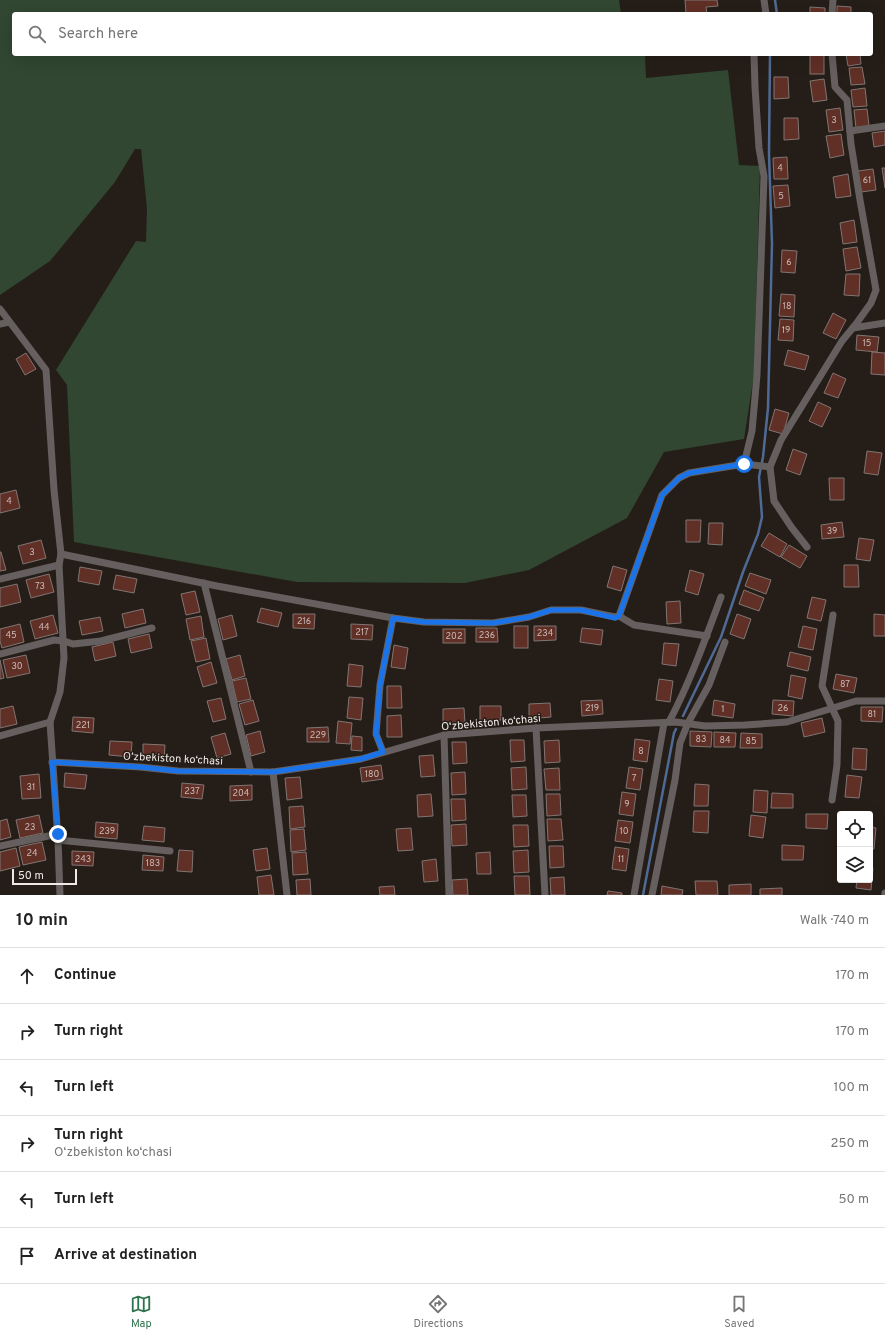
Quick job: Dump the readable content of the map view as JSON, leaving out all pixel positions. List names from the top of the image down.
{
  "streets": {
    "street": ["O‘zbekiston ko‘chasi"]
  },
  "house_numbers": [
    "3",
    "4",
    "61",
    "5",
    "6",
    "18",
    "19",
    "15",
    "4",
    "39",
    "3",
    "73",
    "216",
    "44",
    "217",
    "234",
    "45",
    "236",
    "202",
    "30",
    "87",
    "219",
    "26",
    "1",
    "81",
    "221",
    "229",
    "83",
    "84",
    "85",
    "8",
    "180",
    "7",
    "31",
    "237",
    "204",
    "9",
    "23",
    "239",
    "10",
    "24",
    "243",
    "11",
    "183"
  ],
  "scale_bar": "50 m",
  "page": {
    "search": "Search here",
    "scale": "50 m",
    "heading": ["10 min", "Walk · 740 m"],
    "list": [
      ["Continue", "170 m"],
      ["Turn right", "170 m"],
      ["Turn left", "100 m"],
      ["Turn right", "O‘zbekiston ko‘chasi", "250 m"],
      ["Turn left", "50 m"],
      "Arrive at destination"
    ],
    "nav": ["Map", "Directions", "Saved"]
  }
}
